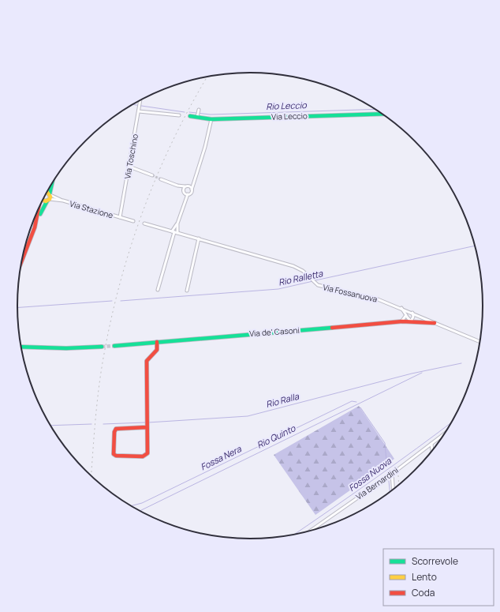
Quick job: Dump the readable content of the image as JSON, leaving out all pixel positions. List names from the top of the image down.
{
  "streets": {
    "street": [
      "Via Leccio",
      "Via Toschino",
      "Via Stazione",
      "Via Fossanuova",
      "Via de' Casoni",
      "Via Bernardini"
    ]
  },
  "crossings": [
    ["Via Toschino", "Via Stazione"],
    ["Via Fossanuova", "Via de' Casoni"]
  ],
  "water": [
    "Rio Leccio",
    "Rio Ralletta",
    "Rio Ralla",
    "Rio Quinto",
    "Fossa Nera",
    "Fossa Nuova"
  ],
  "legend": ["Scorrevole", "Lento", "Coda"]
}
